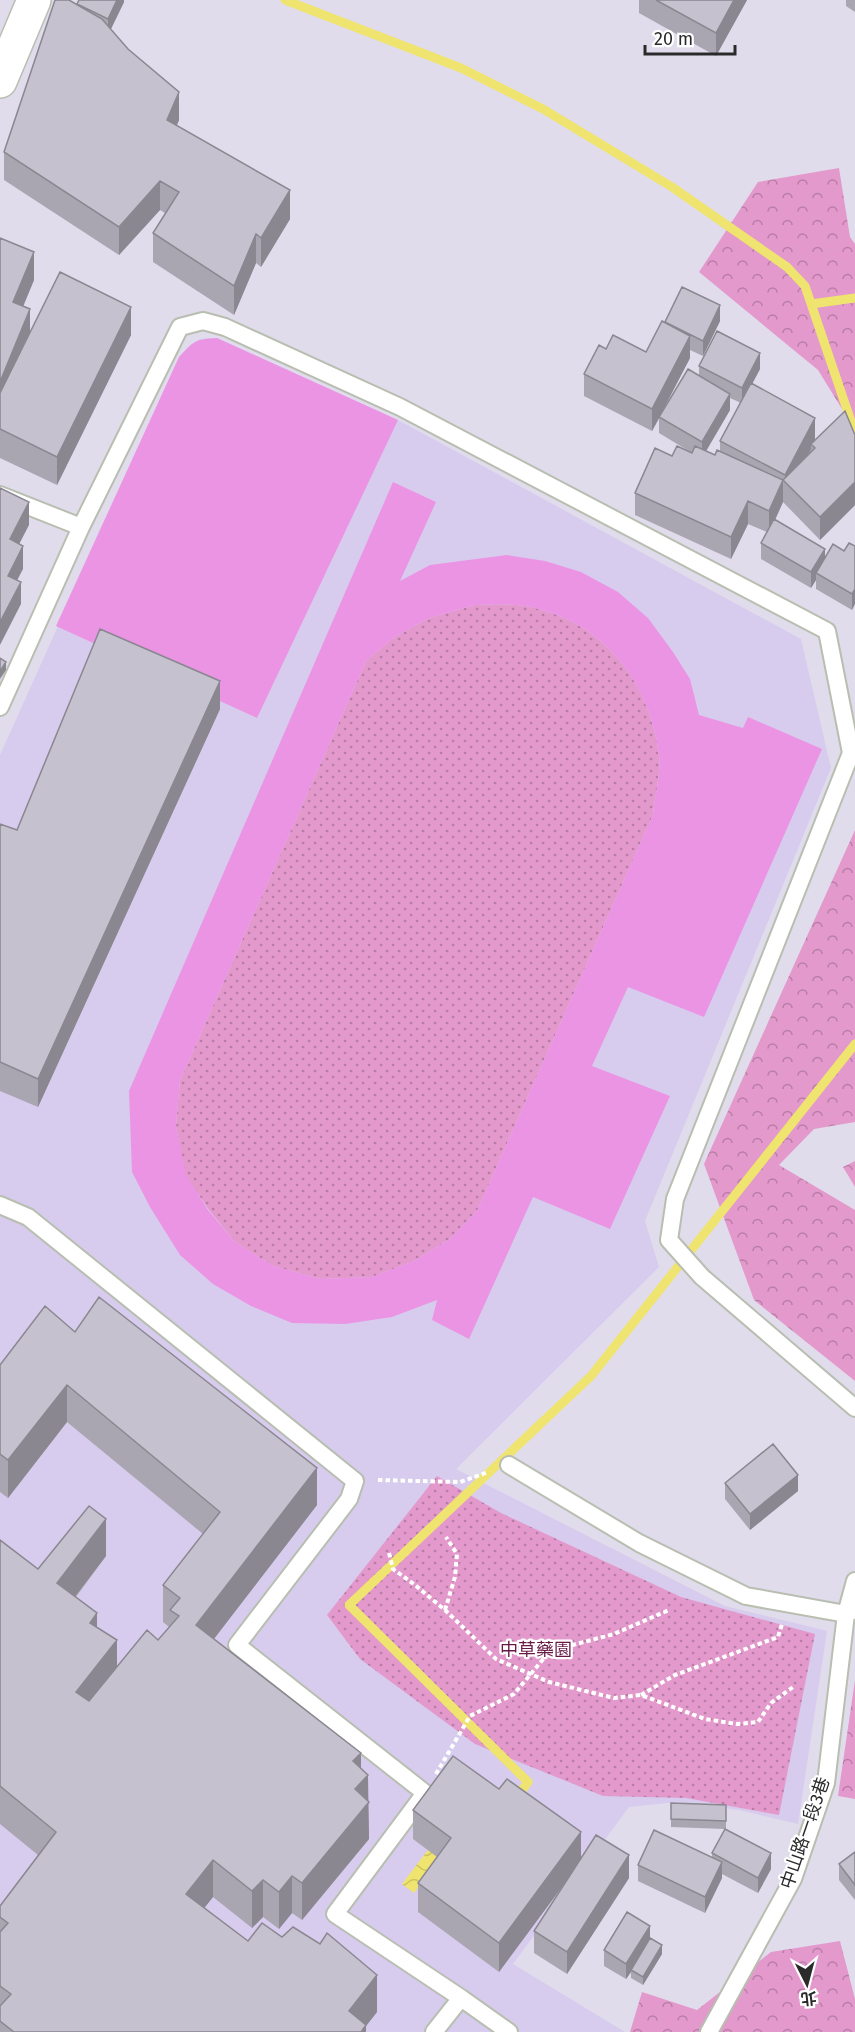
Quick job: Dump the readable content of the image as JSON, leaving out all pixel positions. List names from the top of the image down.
{
  "streets": {
    "lane": ["中山路一段3巷"]
  },
  "parks": ["中草藥園"],
  "scale_bar": "20 m",
  "north": "bottom"
}
